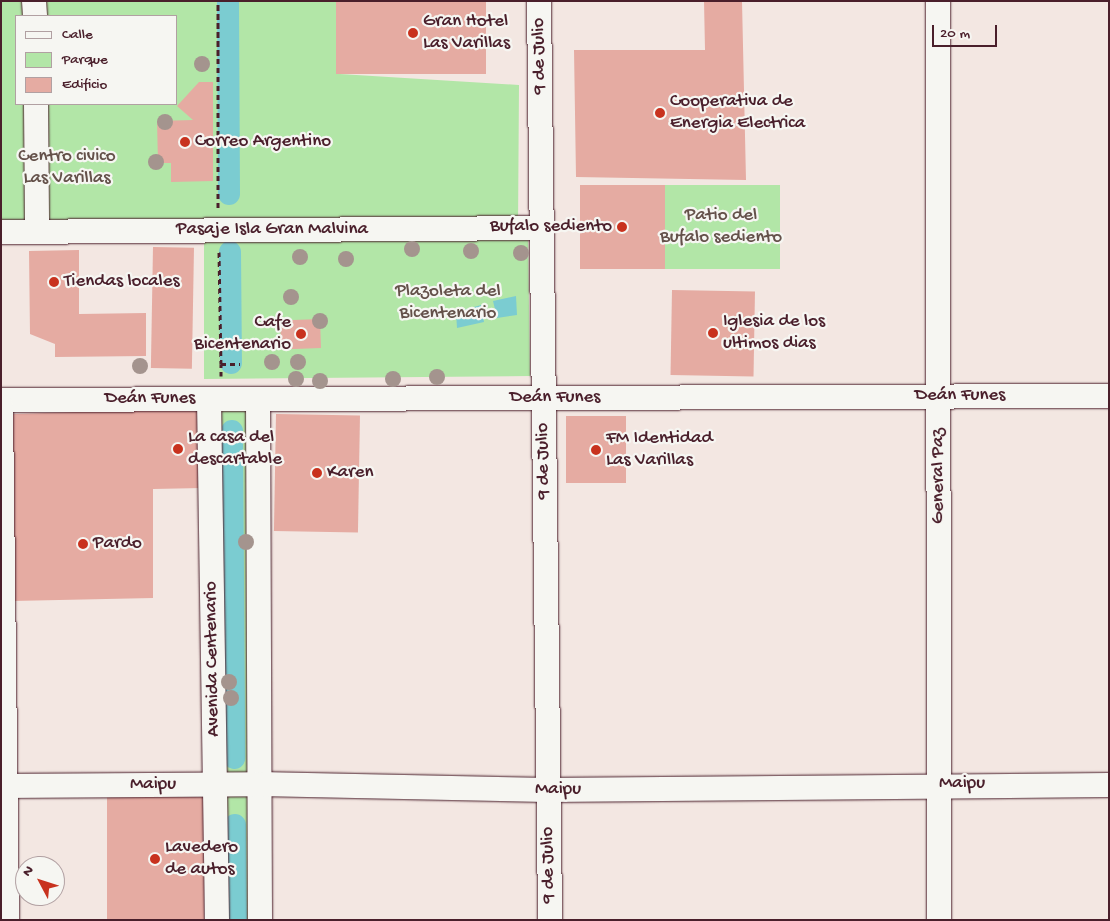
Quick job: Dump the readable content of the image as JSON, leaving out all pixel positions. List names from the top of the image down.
{
  "streets": {
    "street": [
      "9 de Julio",
      "Pasaje Isla Gran Malvina",
      "Deán Funes",
      "General Paz",
      "Avenida Centenario",
      "Maipu"
    ]
  },
  "crossings": [
    ["9 de Julio", "Pasaje Isla Gran Malvina"],
    ["9 de Julio", "Deán Funes"],
    ["9 de Julio", "Maipu"],
    ["Deán Funes", "General Paz"],
    ["Deán Funes", "Avenida Centenario"],
    ["General Paz", "Maipu"],
    ["Avenida Centenario", "Maipu"]
  ],
  "parks": ["Centro civico Las Varillas", "Patio del Bufalo sediento", "Plazoleta del Bicentenario"],
  "places": [
    "Gran Hotel Las Varillas",
    "Cooperativa de Energia Electrica",
    "Correo Argentino",
    "Bufalo sediento",
    "Tiendas locales",
    "Iglesia de los ultimos dias",
    "Cafe Bicentenario",
    "La casa del descartable",
    "FM Identidad Las Varillas",
    "Karen",
    "Pardo",
    "Lavedero de autos"
  ],
  "legend": ["Calle", "Parque", "Edificio"],
  "scale_bar": "20 m",
  "north": "top left"
}
